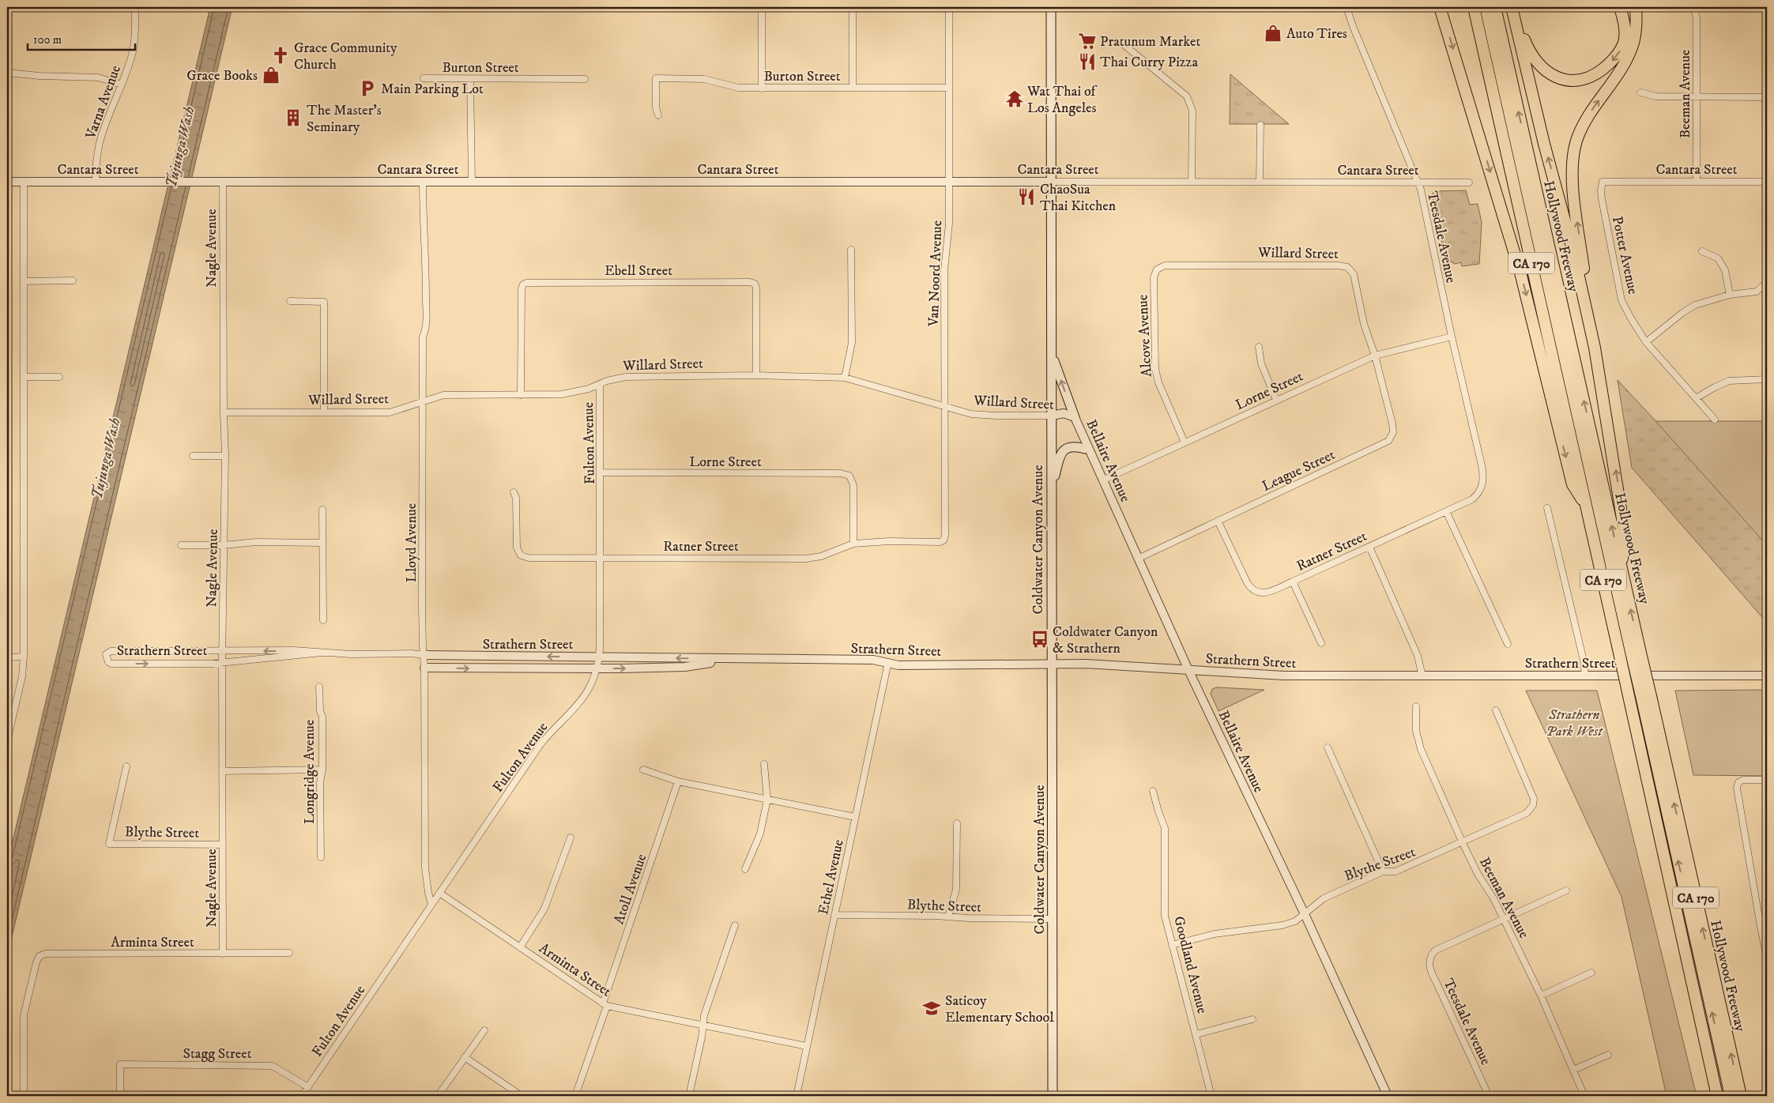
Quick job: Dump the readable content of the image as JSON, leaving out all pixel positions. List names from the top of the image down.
{
  "streets": {
    "highway": ["Hollywood Freeway", "CA 170"],
    "main road": ["Coldwater Canyon Avenue"],
    "street": [
      "Burton Street",
      "Beeman Avenue",
      "Varna Avenue",
      "Cantara Street",
      "Teesdale Avenue",
      "Nagle Avenue",
      "Willard Street",
      "Potter Avenue",
      "Ebell Street",
      "Van Noord Avenue",
      "Alcove Avenue",
      "Lorne Street",
      "Fulton Avenue",
      "Bellaire Avenue",
      "League Street",
      "Lloyd Avenue",
      "Ratner Street",
      "Strathern Street",
      "Longridge Avenue",
      "Blythe Street",
      "Ethel Avenue",
      "Atoll Avenue",
      "Arminta Street",
      "Goodland Avenue",
      "Stagg Street"
    ]
  },
  "crossings": [
    ["Burton Street", "Van Noord Avenue"],
    ["Beeman Avenue", "Cantara Street"],
    ["Beeman Avenue", "Teesdale Avenue"],
    ["Beeman Avenue", "Blythe Street"],
    ["Varna Avenue", "Cantara Street"],
    ["Cantara Street", "Teesdale Avenue"],
    ["Cantara Street", "Nagle Avenue"],
    ["Cantara Street", "Potter Avenue"],
    ["Cantara Street", "Van Noord Avenue"],
    ["Cantara Street", "Coldwater Canyon Avenue"],
    ["Cantara Street", "Lloyd Avenue"],
    ["Teesdale Avenue", "Lorne Street"],
    ["Teesdale Avenue", "Ratner Street"],
    ["Nagle Avenue", "Willard Street"],
    ["Nagle Avenue", "Strathern Street"],
    ["Nagle Avenue", "Blythe Street"],
    ["Nagle Avenue", "Arminta Street"],
    ["Willard Street", "Ebell Street"],
    ["Willard Street", "Van Noord Avenue"],
    ["Willard Street", "Alcove Avenue"],
    ["Willard Street", "Lorne Street"],
    ["Willard Street", "Fulton Avenue"],
    ["Willard Street", "League Street"],
    ["Willard Street", "Coldwater Canyon Avenue"],
    ["Willard Street", "Lloyd Avenue"],
    ["Van Noord Avenue", "Ratner Street"],
    ["Alcove Avenue", "Lorne Street"],
    ["Lorne Street", "Fulton Avenue"],
    ["Lorne Street", "Bellaire Avenue"],
    ["Lorne Street", "League Street"],
    ["Lorne Street", "Ratner Street"],
    ["Fulton Avenue", "Lloyd Avenue"],
    ["Fulton Avenue", "Ratner Street"],
    ["Fulton Avenue", "Strathern Street"],
    ["Fulton Avenue", "Arminta Street"],
    ["Fulton Avenue", "Stagg Street"],
    ["Bellaire Avenue", "League Street"],
    ["Bellaire Avenue", "Strathern Street"],
    ["Bellaire Avenue", "Blythe Street"],
    ["League Street", "Ratner Street"],
    ["Coldwater Canyon Avenue", "Strathern Street"],
    ["Coldwater Canyon Avenue", "Blythe Street"],
    ["Lloyd Avenue", "Strathern Street"],
    ["Strathern Street", "Ethel Avenue"],
    ["Blythe Street", "Ethel Avenue"],
    ["Blythe Street", "Goodland Avenue"],
    ["Ethel Avenue", "Arminta Street"],
    ["Atoll Avenue", "Arminta Street"]
  ],
  "water": ["Tujunga Wash"],
  "parks": ["Strathern Park West"],
  "places": {
    "shop": ["Auto Tires", "Grace Books"],
    "supermarket": ["Pratunum Market"],
    "church": ["Grace Community Church"],
    "restaurant": ["Thai Curry Pizza", "ChaoSua Thai Kitchen"],
    "parking": ["Main Parking Lot"],
    "temple": ["Wat Thai of Los Angeles"],
    "building": ["The Master's Seminary"],
    "bus stop": ["Coldwater Canyon & Strathern"],
    "school or university": ["Saticoy Elementary School"]
  },
  "scale_bar": "100 m"
}
